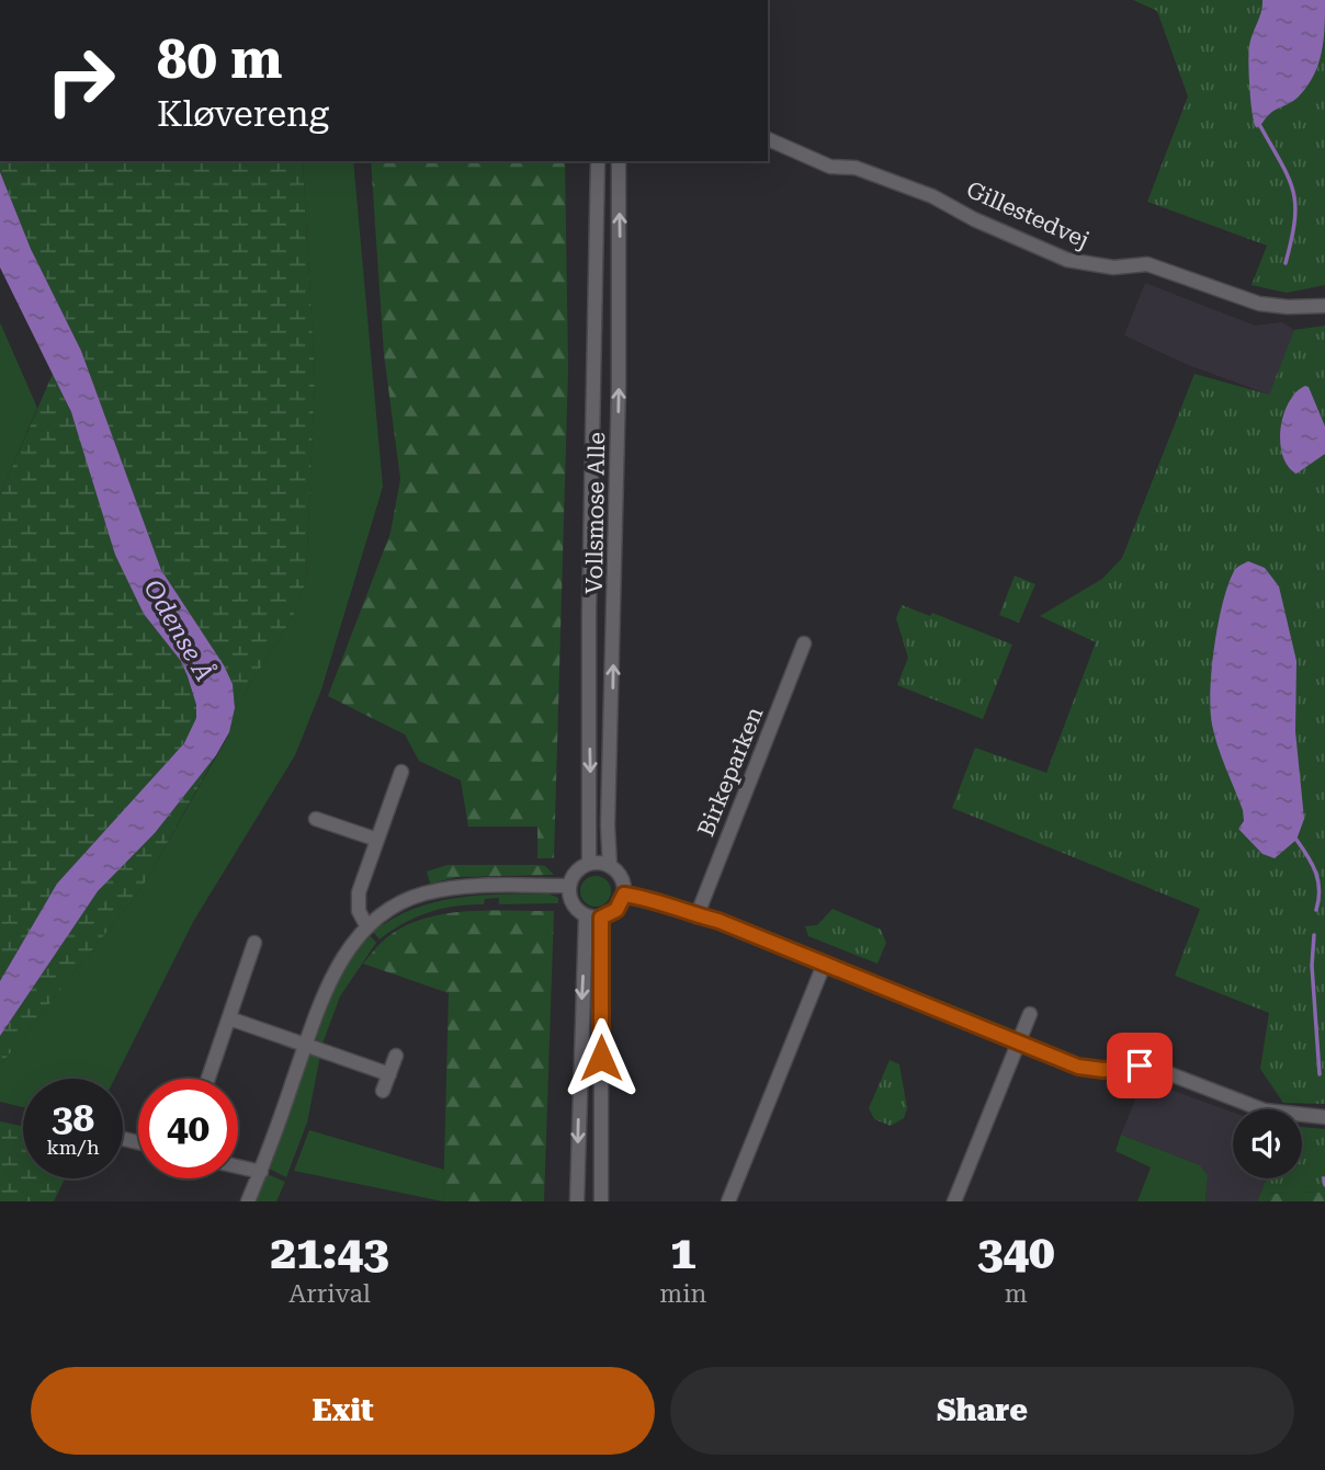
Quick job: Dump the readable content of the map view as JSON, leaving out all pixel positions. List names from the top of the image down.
{
  "streets": {
    "street": ["Gillestedvej", "Vollsmose Alle", "Birkeparken"]
  },
  "water": ["Odense Å"],
  "page": {
    "turn": ["80 m", "Kløvereng"],
    "speed": "38 km/h",
    "limit": "40",
    "eta": [
      "21:43",
      "Arrival",
      "1",
      "min",
      "340",
      "m"
    ],
    "buttons": ["Exit", "Share"]
  }
}
